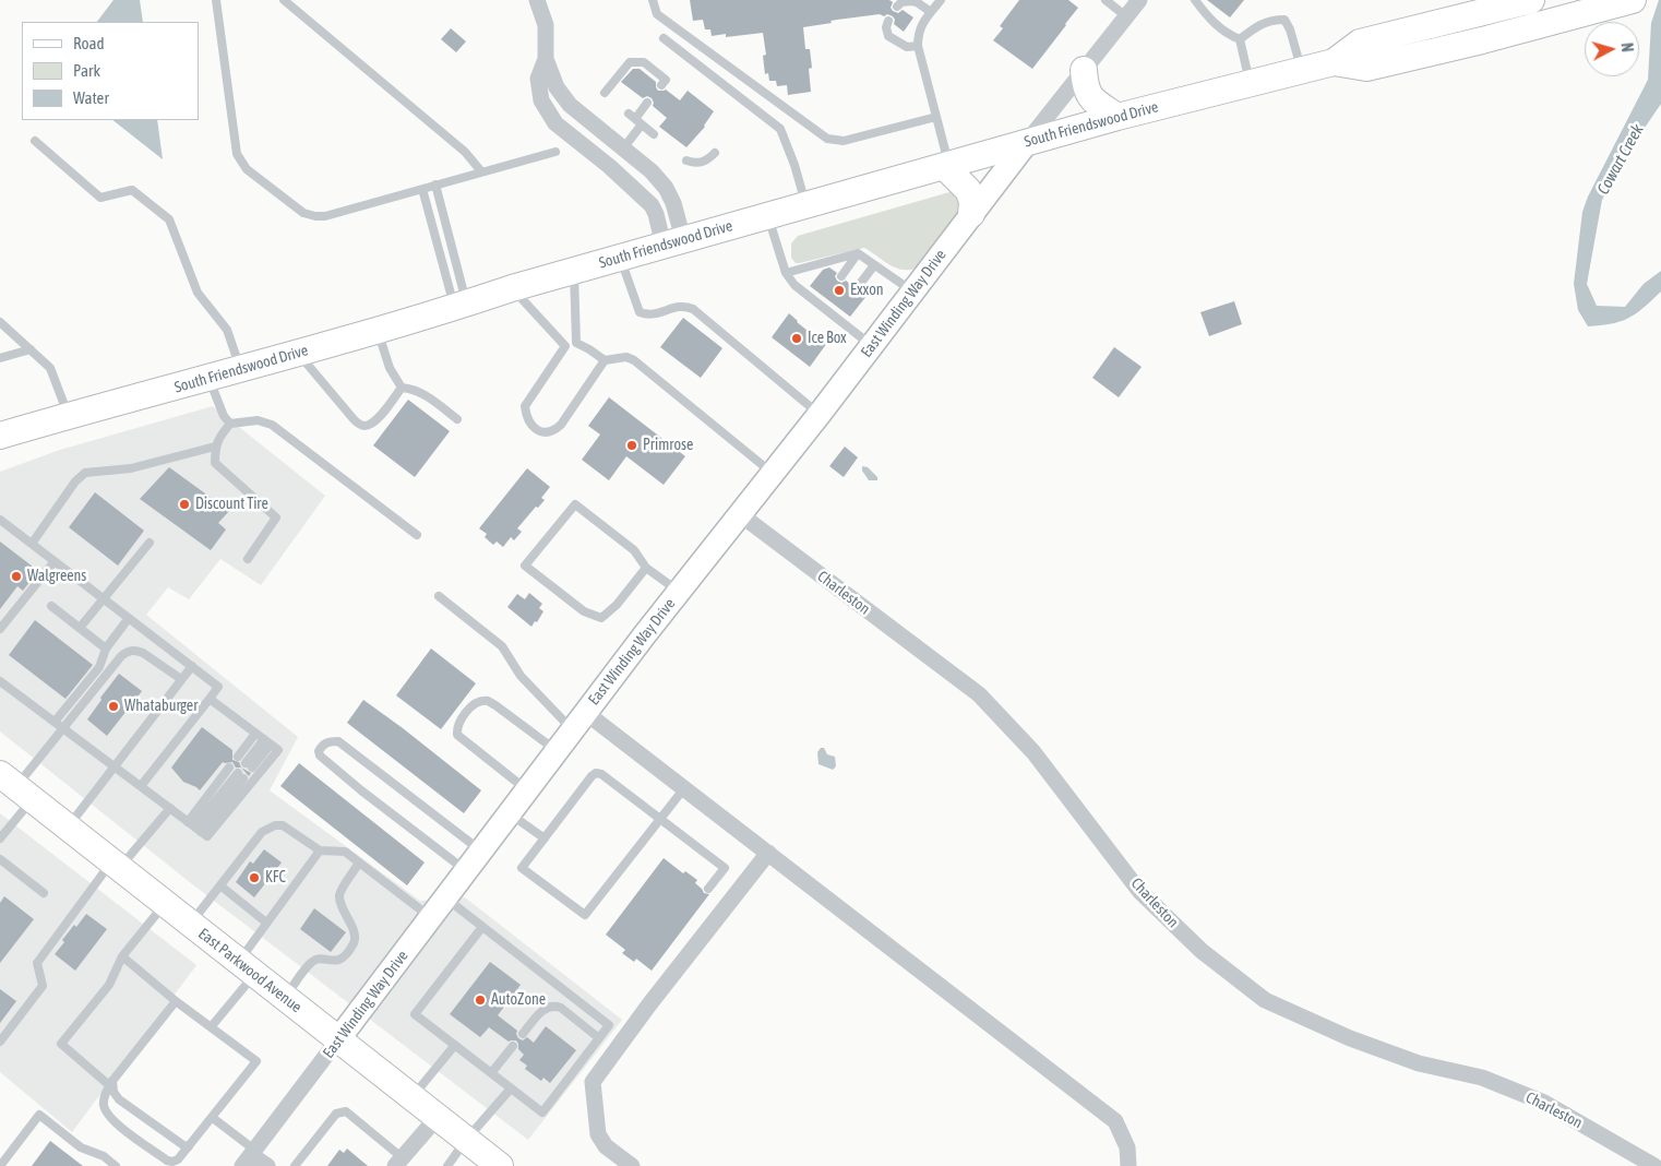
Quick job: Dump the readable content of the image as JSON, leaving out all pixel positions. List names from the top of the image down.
{
  "streets": {
    "main road": ["South Friendswood Drive", "East Parkwood Avenue"],
    "street": ["East Winding Way Drive", "Charleston"]
  },
  "crossings": [
    ["South Friendswood Drive", "East Winding Way Drive"],
    ["East Winding Way Drive", "Charleston"],
    ["East Winding Way Drive", "East Parkwood Avenue"]
  ],
  "water": ["Cowart Creek"],
  "places": [
    "Exxon",
    "Ice Box",
    "Primrose",
    "Discount Tire",
    "Walgreens",
    "Whataburger",
    "KFC",
    "AutoZone"
  ],
  "legend": ["Road", "Park", "Water"],
  "north": "right"
}
